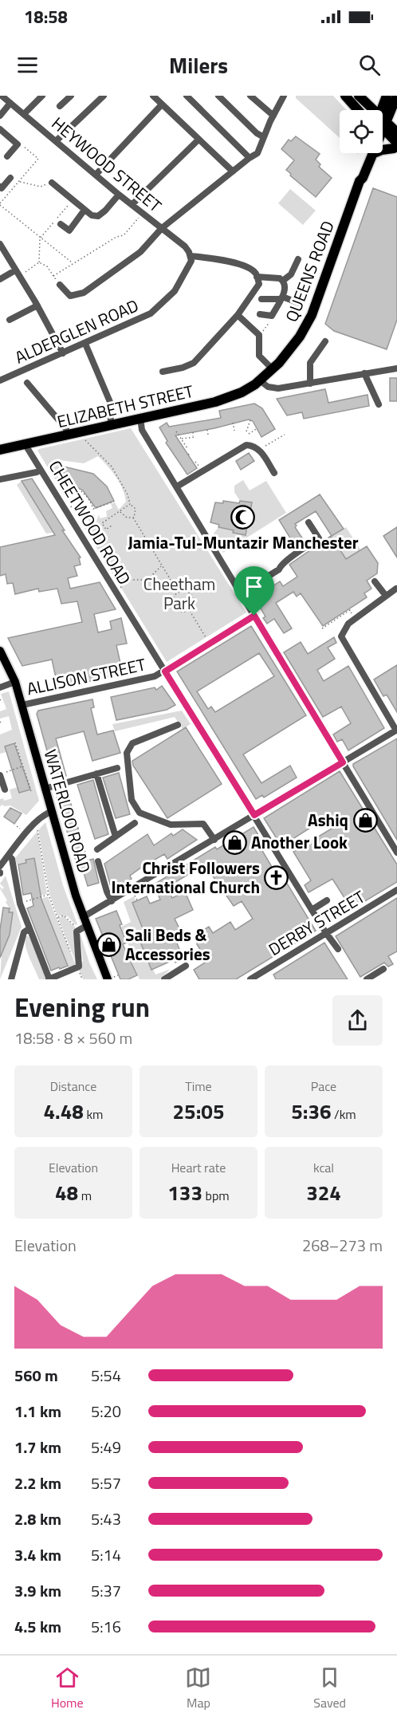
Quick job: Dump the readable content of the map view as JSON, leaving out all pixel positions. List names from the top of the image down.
{
  "streets": {
    "highway": ["QUEENS ROAD", "ELIZABETH STREET"],
    "main road": ["WATERLOO ROAD"],
    "street": [
      "HEYWOOD STREET",
      "ALDERGLEN ROAD",
      "CHEETWOOD ROAD",
      "ALLISON STREET",
      "DERBY STREET"
    ]
  },
  "crossings": [
    ["HEYWOOD STREET", "ALDERGLEN ROAD"],
    ["QUEENS ROAD", "ELIZABETH STREET"],
    ["ELIZABETH STREET", "CHEETWOOD ROAD"],
    ["CHEETWOOD ROAD", "ALLISON STREET"],
    ["CHEETWOOD ROAD", "DERBY STREET"],
    ["ALLISON STREET", "WATERLOO ROAD"]
  ],
  "parks": ["Cheetham Park"],
  "places": {
    "mosque": ["Jamia-Tul-Muntazir Manchester"],
    "shop": ["Ashiq", "Another Look", "Sali Beds & Accessories"],
    "church": ["Christ Followers International Church"]
  },
  "page": {
    "status": "18:58",
    "header": "Milers",
    "heading": ["Evening run", "18:58 · 8 × 560 m"],
    "stats": [
      ["Distance", "4.48 km"],
      ["Time", "25:05"],
      ["Pace", "5:36 /km"],
      ["Elevation", "48 m"],
      ["Heart rate", "133 bpm"],
      ["kcal", "324"]
    ],
    "chart": ["Elevation", "268–273 m"],
    "list": [
      {
        "name": "560 m",
        "note": "5:54"
      },
      {
        "name": "1.1 km",
        "note": "5:20"
      },
      {
        "name": "1.7 km",
        "note": "5:49"
      },
      {
        "name": "2.2 km",
        "note": "5:57"
      },
      {
        "name": "2.8 km",
        "note": "5:43"
      },
      {
        "name": "3.4 km",
        "note": "5:14"
      },
      {
        "name": "3.9 km",
        "note": "5:37"
      },
      {
        "name": "4.5 km",
        "note": "5:16"
      }
    ],
    "tabs": ["Home", "Map", "Saved"]
  }
}
